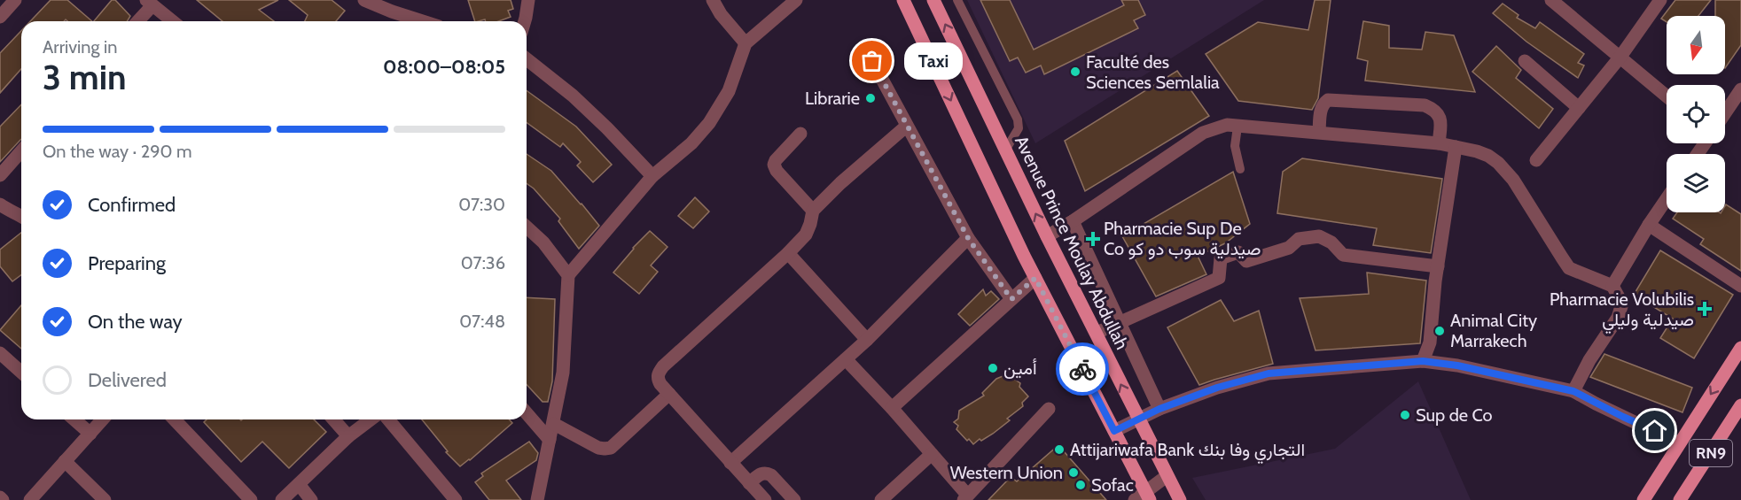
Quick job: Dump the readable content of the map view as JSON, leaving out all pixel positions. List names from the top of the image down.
{
  "streets": {
    "main road": ["Avenue Prince Moulay Abdullah", "RN9"]
  },
  "places": {
    "other": [
      "Taxi",
      "Faculté des Sciences Semlalia",
      "Librarie",
      "Animal City Marrakech",
      "أمين",
      "Sup de Co",
      "Attijariwafa Bank التجاري وفا بنك",
      "Western Union",
      "Sofac"
    ],
    "health": ["Pharmacie Sup De Co صيدلية سوب دو كو", "Pharmacie Volubilis صيدلية وليلي"]
  },
  "north": "bottom",
  "page": {
    "heading": ["3 min", "Arriving in", "08:00–08:05"],
    "bubble": "Taxi",
    "bar": "On the way · 290 m",
    "list": [
      ["Confirmed", "07:30"],
      ["Preparing", "07:36"],
      ["On the way", "07:48"],
      "Delivered"
    ]
  }
}
